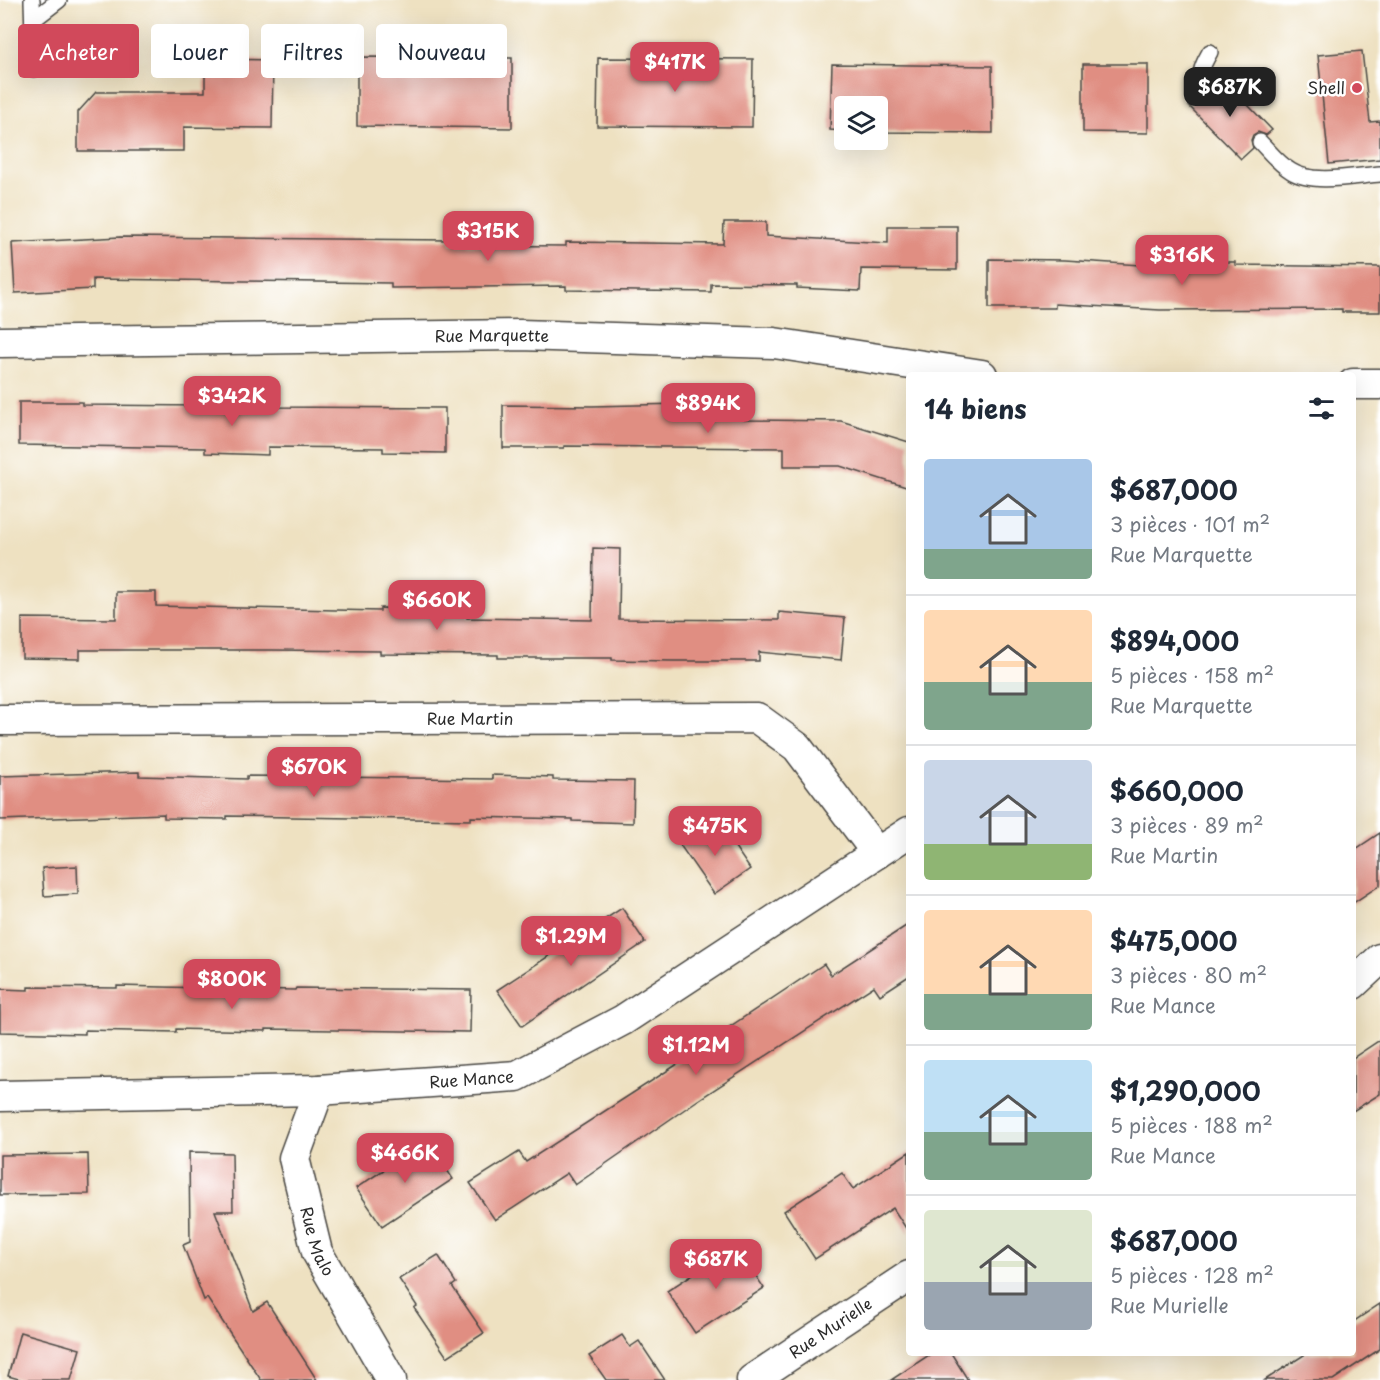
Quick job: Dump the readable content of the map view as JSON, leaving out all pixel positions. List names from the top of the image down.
{
  "streets": {
    "street": [
      "Rue Marquette",
      "Rue Martin",
      "Rue Mance",
      "Rue Malo",
      "Rue Murielle"
    ]
  },
  "crossings": [
    ["Rue Martin", "Rue Mance"],
    ["Rue Mance", "Rue Malo"]
  ],
  "places": ["Shell"],
  "page": {
    "chip": [
      "Acheter",
      "Louer",
      "Filtres",
      "Nouveau"
    ],
    "price": [
      "$417K",
      "$687K",
      "$315K",
      "$316K",
      "$342K",
      "$894K",
      "$660K",
      "$670K",
      "$475K",
      "$1.29M",
      "$800K",
      "$1.12M",
      "$466K",
      "$687K"
    ],
    "heading": "14 biens",
    "list": [
      {
        "name": "$687,000",
        "note": "3 pièces · 101 m² · Rue Marquette"
      },
      {
        "name": "$894,000",
        "note": "5 pièces · 158 m² · Rue Marquette"
      },
      {
        "name": "$660,000",
        "note": "3 pièces · 89 m² · Rue Martin"
      },
      {
        "name": "$475,000",
        "note": "3 pièces · 80 m² · Rue Mance"
      },
      {
        "name": "$1,290,000",
        "note": "5 pièces · 188 m² · Rue Mance"
      },
      {
        "name": "$687,000",
        "note": "5 pièces · 128 m² · Rue Murielle"
      }
    ]
  }
}
